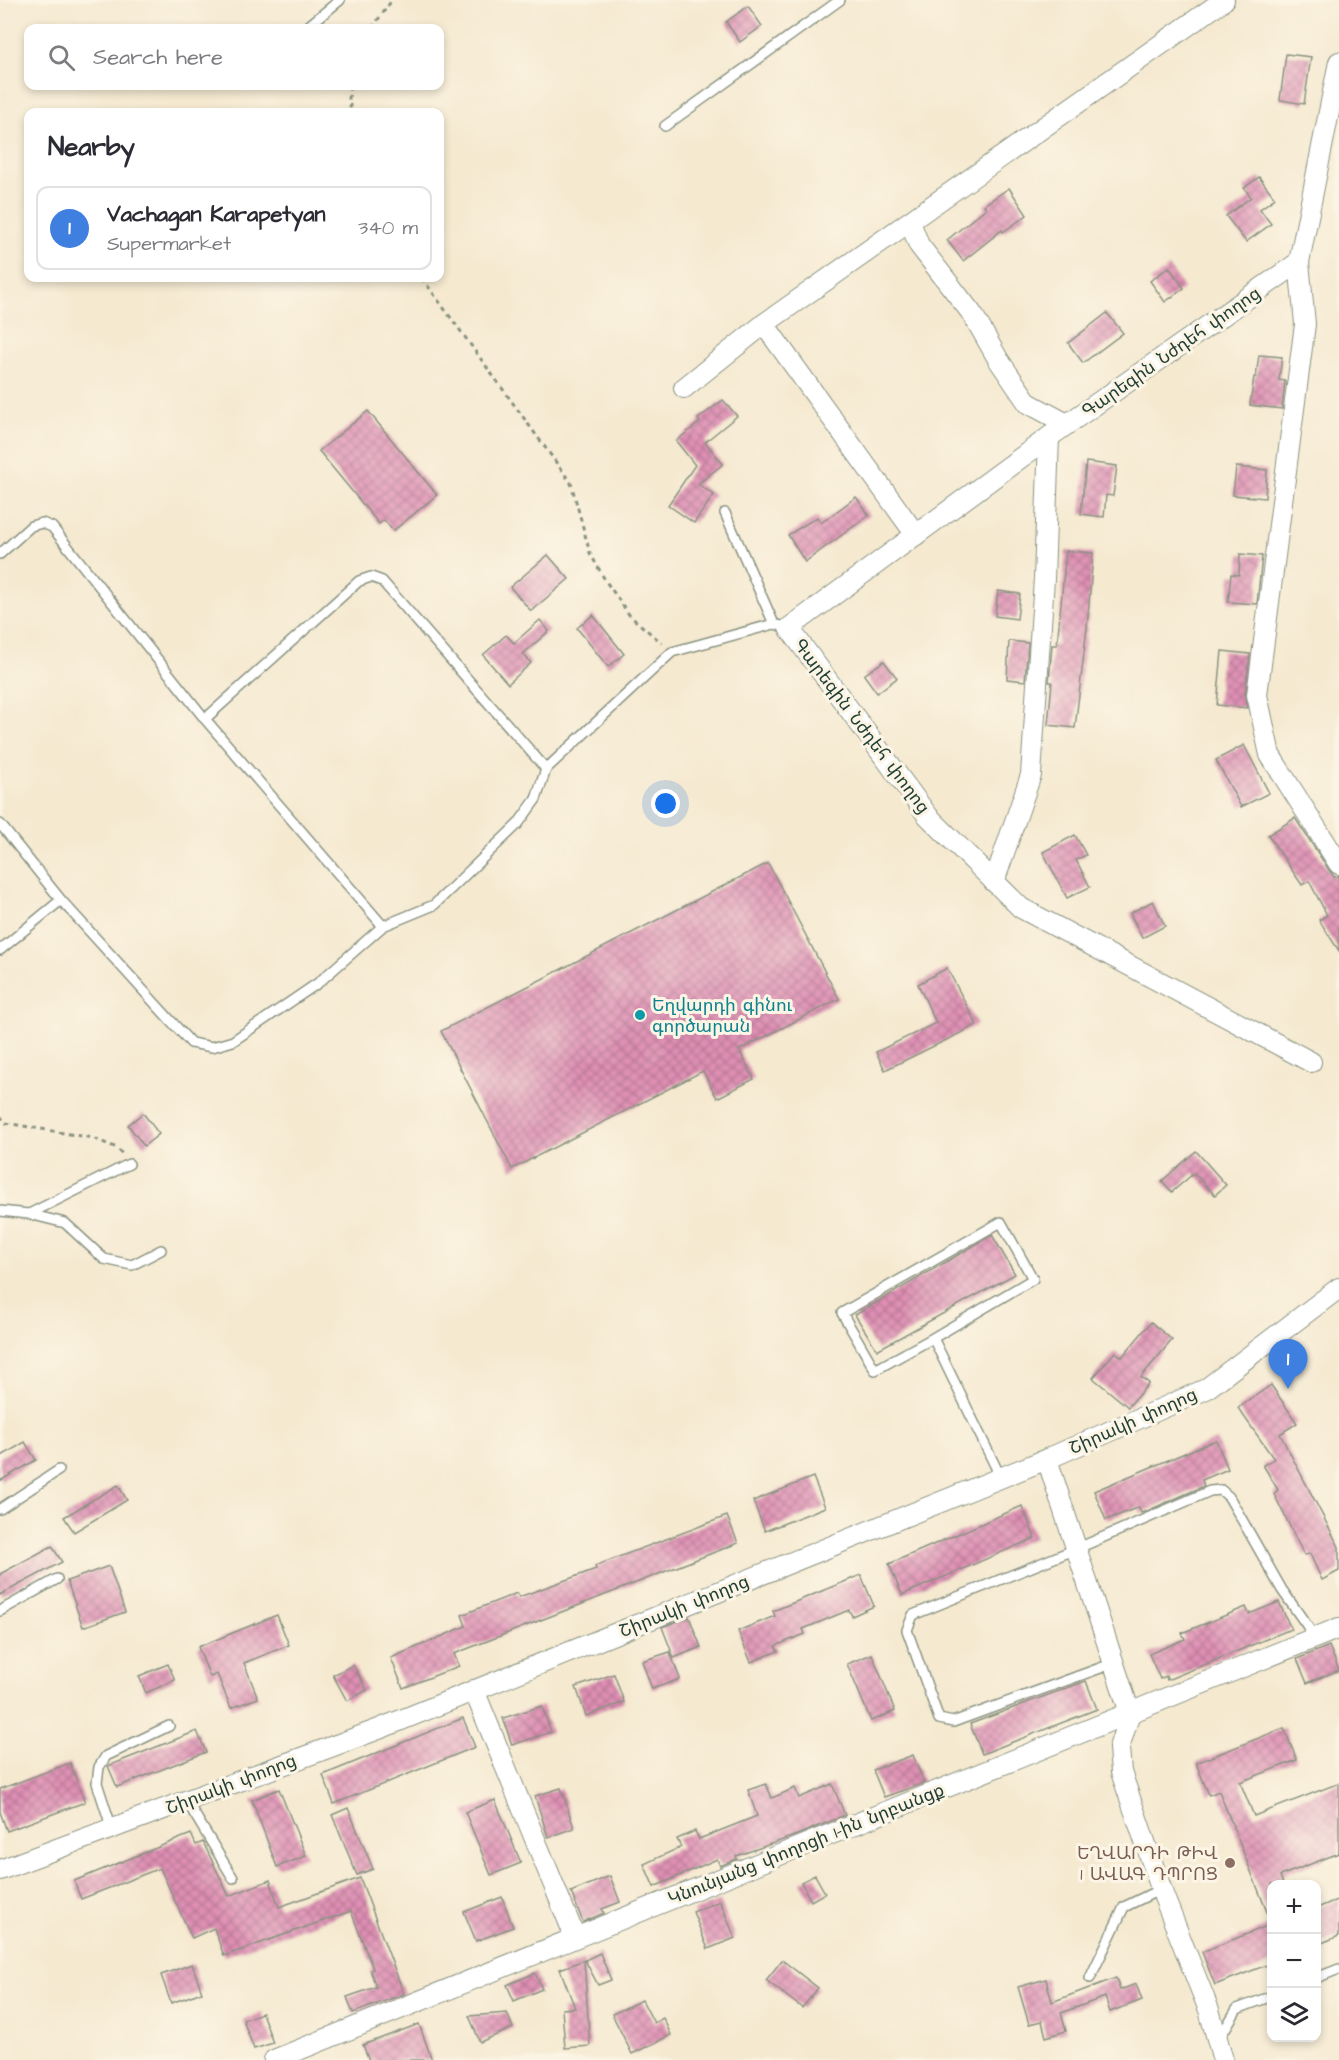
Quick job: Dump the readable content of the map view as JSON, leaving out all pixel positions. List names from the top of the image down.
{
  "streets": {
    "street": ["Գարեգին Նժդեհ փողոց", "Շիրակի փողոց", "Կնունյանց փողոցի 1-ին նրբանցք"]
  },
  "places": ["Եղվարդի գինու գործարան", "ԵՂՎԱՐԴԻ ԹԻՎ 1 ԱՎԱԳ ԴՊՐՈՑ"],
  "page": {
    "search": "Search here",
    "heading": "Nearby",
    "list": [
      {
        "mark": "1",
        "name": "Vachagan Karapetyan",
        "note": "Supermarket",
        "value": "340 m"
      }
    ],
    "pins": "1",
    "map_buttons": ["+", "−"]
  }
}
